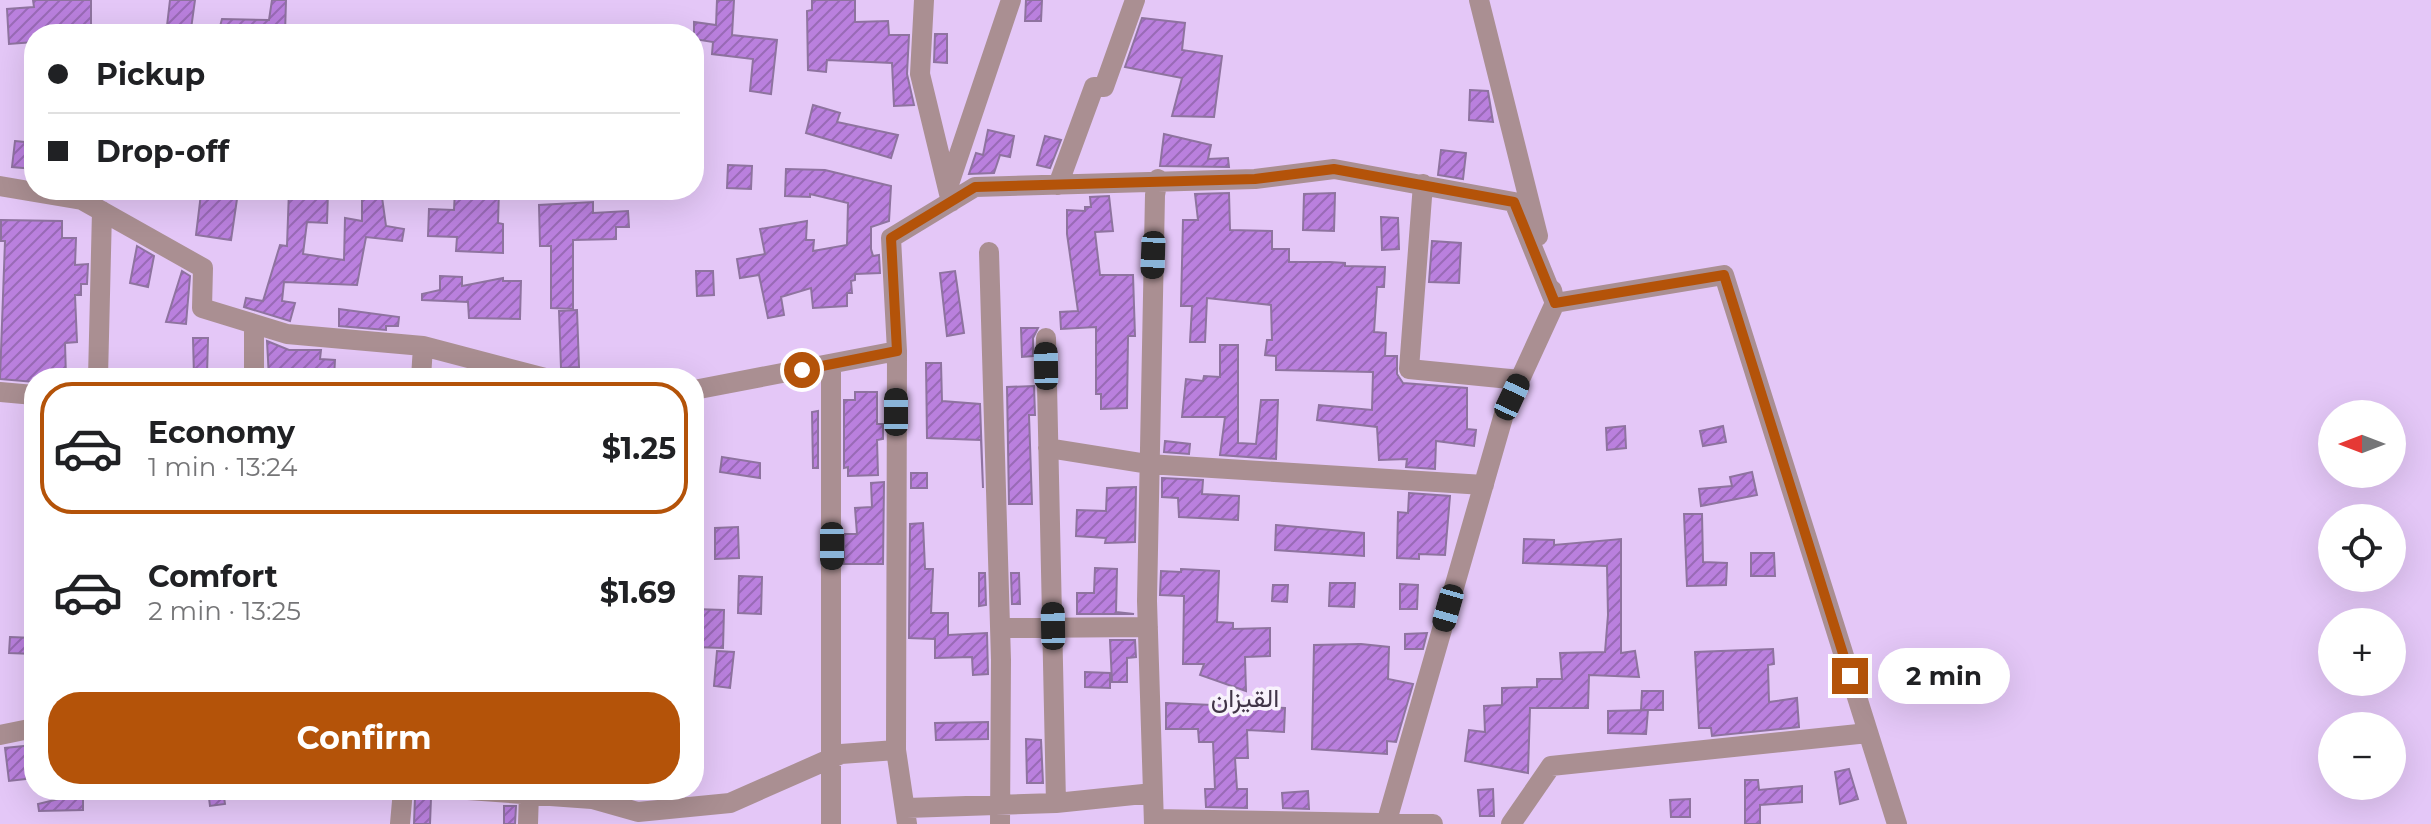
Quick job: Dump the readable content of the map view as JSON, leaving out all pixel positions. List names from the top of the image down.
{
  "districts": ["القيزان"],
  "north": "left",
  "page": {
    "banner": ["Pickup", "Drop-off"],
    "list": [
      {
        "name": "Economy",
        "note": "1 min · 13:24",
        "value": "$1.25"
      },
      {
        "name": "Comfort",
        "note": "2 min · 13:25",
        "value": "$1.69"
      }
    ],
    "map_buttons": ["+", "−"],
    "bubble": "2 min",
    "buttons": "Confirm"
  }
}
